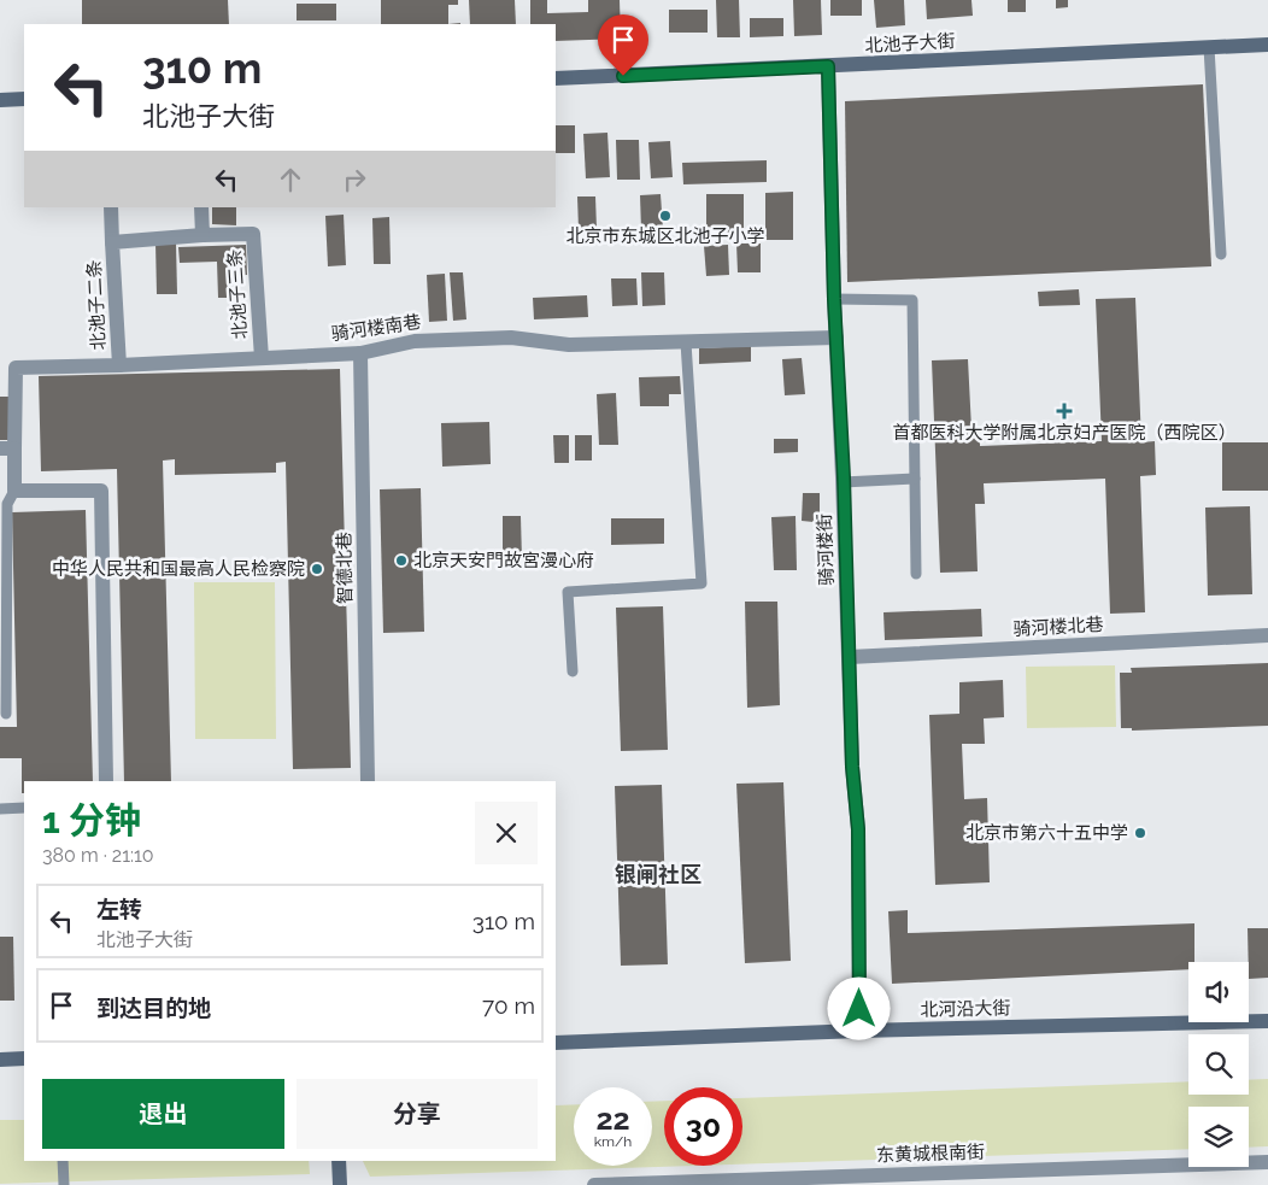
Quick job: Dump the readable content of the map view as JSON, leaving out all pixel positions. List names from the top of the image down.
{
  "streets": {
    "street": [
      "北池子大街",
      "北池子三条",
      "北池子二条",
      "骑河楼南巷",
      "骑河楼街",
      "智德北巷",
      "骑河楼北巷",
      "北河沿大街",
      "东黄城根南街"
    ]
  },
  "crossings": [
    ["北池子大街", "骑河楼街"],
    ["北池子三条", "北池子二条"],
    ["北池子三条", "骑河楼南巷"],
    ["北池子二条", "骑河楼南巷"],
    ["骑河楼南巷", "骑河楼街"],
    ["骑河楼南巷", "智德北巷"],
    ["骑河楼街", "骑河楼北巷"],
    ["骑河楼街", "北河沿大街"]
  ],
  "districts": ["银闸社区"],
  "places": {
    "other": [
      "北京市东城区北池子小学",
      "北京天安門故宮漫心府",
      "中华人民共和国最高人民检察院",
      "北京市第六十五中学"
    ],
    "health": ["首都医科大学附属北京妇产医院（西院区）"]
  },
  "page": {
    "turn": ["310 m", "北池子大街"],
    "heading": ["1 分钟", "380 m · 21:10"],
    "list": [
      {
        "name": "左转",
        "note": "北池子大街",
        "value": "310 m"
      },
      {
        "name": "到达目的地",
        "value": "70 m"
      }
    ],
    "buttons": ["退出", "分享"],
    "speed": "22 km/h",
    "limit": "30"
  }
}
